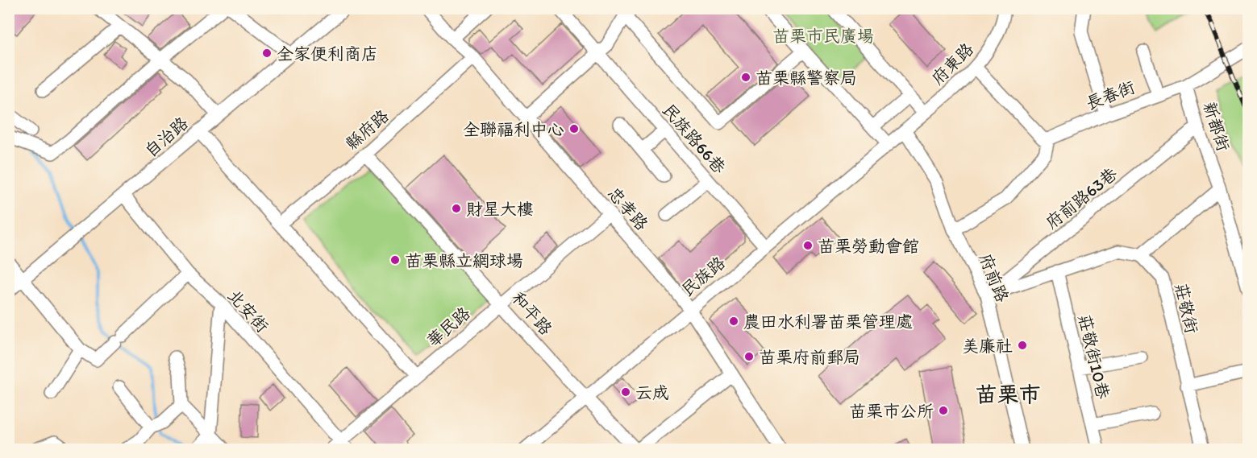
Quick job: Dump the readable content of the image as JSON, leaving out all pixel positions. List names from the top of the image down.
{
  "streets": {
    "street": [
      "府東路",
      "長春街",
      "新都街",
      "縣府路",
      "自治路",
      "民族路66巷",
      "府前路63巷",
      "忠孝路",
      "民族路",
      "府前路",
      "莊敬街",
      "北安街",
      "和平路",
      "華民路",
      "莊敬街10巷"
    ]
  },
  "crossings": [
    ["府東路", "民族路"],
    ["府東路", "府前路"],
    ["長春街", "新都街"],
    ["新都街", "府前路63巷"],
    ["縣府路", "忠孝路"],
    ["縣府路", "和平路"],
    ["自治路", "北安街"],
    ["民族路66巷", "民族路"],
    ["府前路63巷", "府前路"],
    ["忠孝路", "民族路"],
    ["忠孝路", "華民路"],
    ["民族路", "府前路"],
    ["民族路", "和平路"],
    ["北安街", "華民路"],
    ["和平路", "華民路"]
  ],
  "districts": ["苗栗市"],
  "parks": ["苗栗市民廣場"],
  "places": [
    "全家便利商店",
    "苗栗縣警察局",
    "全聯福利中心",
    "財星大樓",
    "苗栗勞動會館",
    "苗栗縣立網球場",
    "農田水利署苗栗管理處",
    "美廉社",
    "苗栗府前郵局",
    "云成",
    "苗栗市公所"
  ]
}
